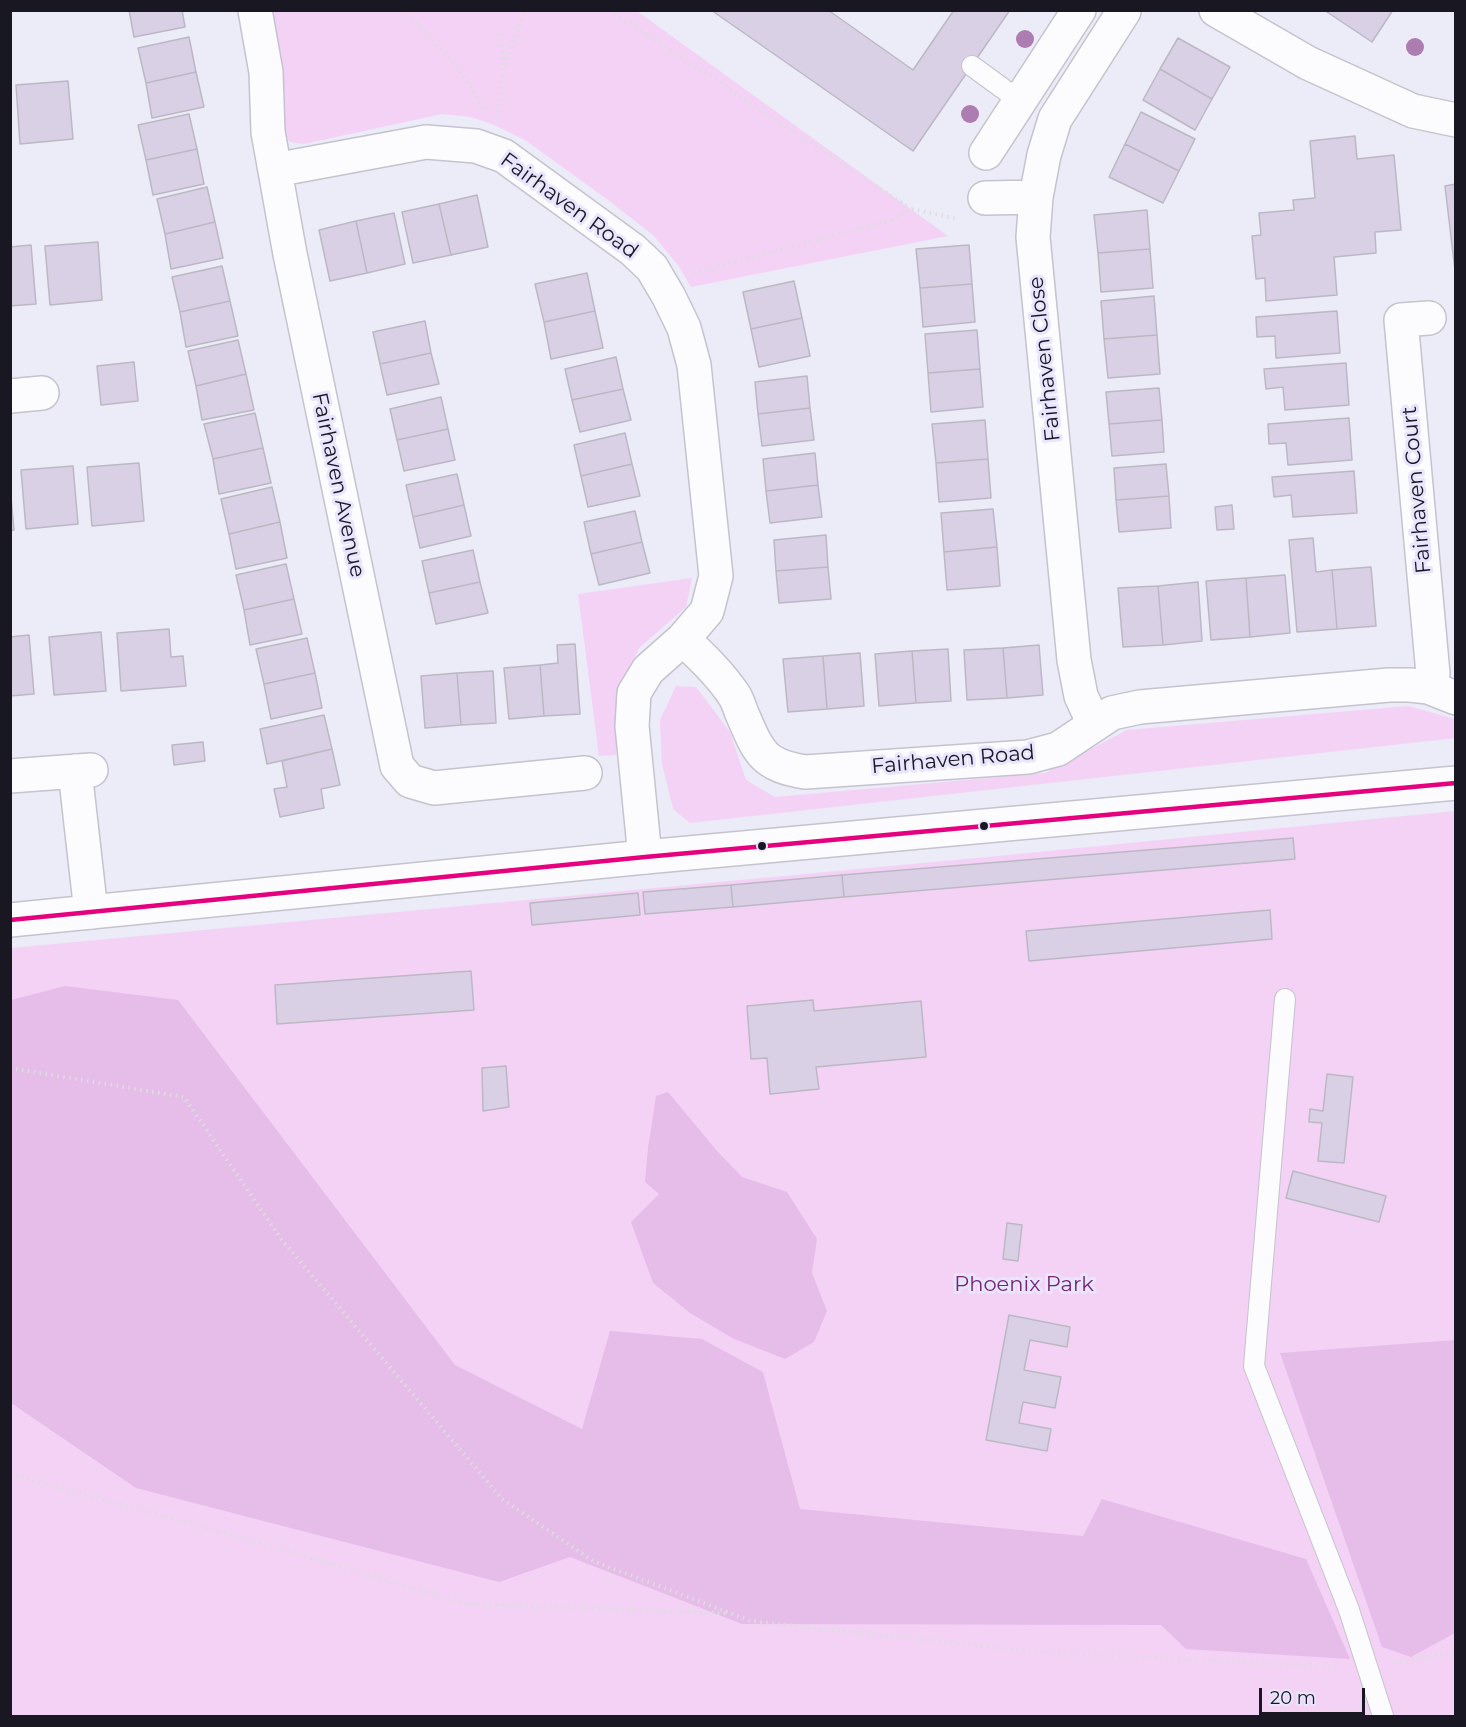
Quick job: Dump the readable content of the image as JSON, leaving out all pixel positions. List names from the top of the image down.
{
  "streets": {
    "street": [
      "Fairhaven Road",
      "Fairhaven Close",
      "Fairhaven Avenue",
      "Fairhaven Court"
    ]
  },
  "crossings": [
    ["Fairhaven Road", "Fairhaven Close"],
    ["Fairhaven Road", "Fairhaven Avenue"],
    ["Fairhaven Road", "Fairhaven Court"]
  ],
  "parks": ["Phoenix Park"],
  "scale_bar": "20 m"
}
